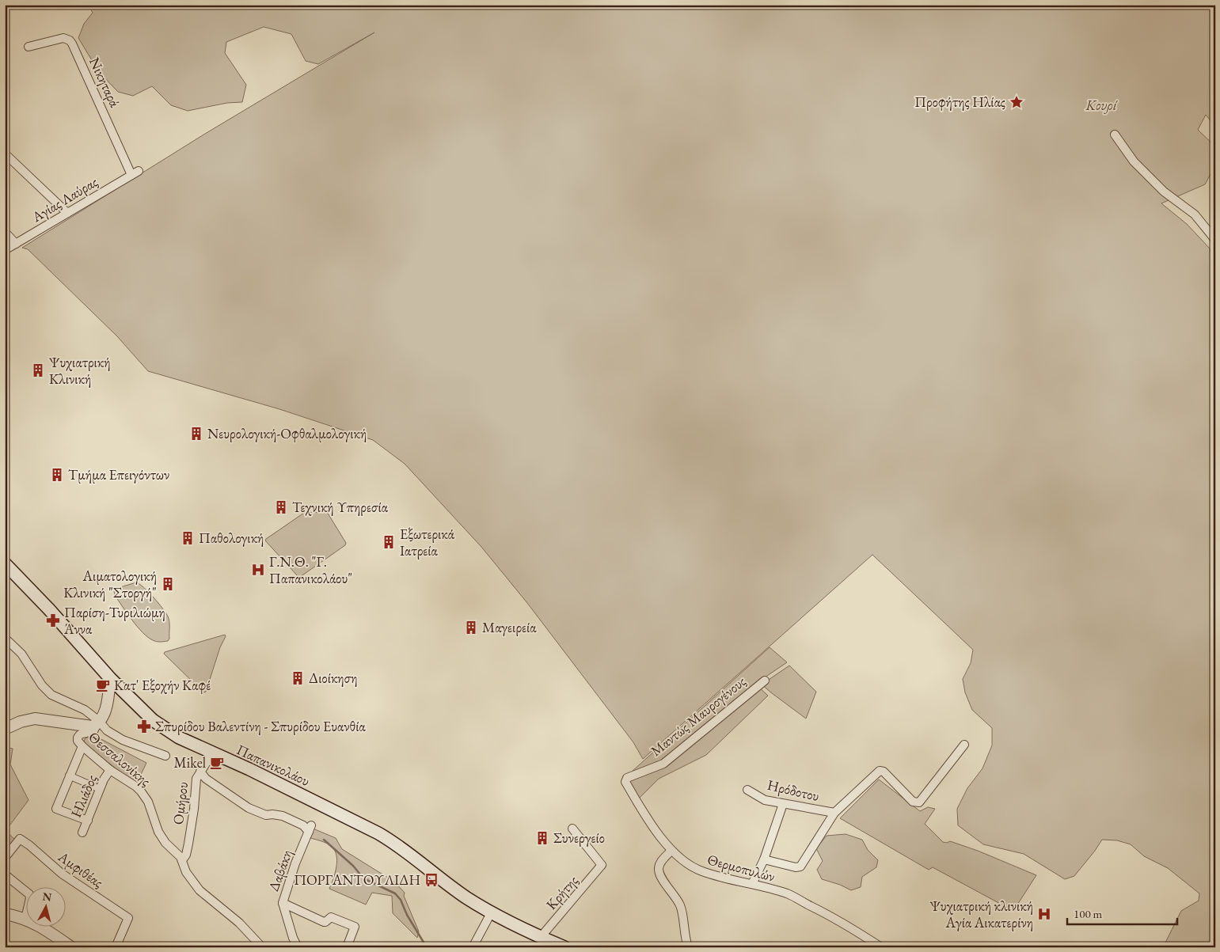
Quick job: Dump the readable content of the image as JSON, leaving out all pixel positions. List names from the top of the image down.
{
  "streets": {
    "main road": ["Παπανικολάου"],
    "street": [
      "Νικηταρά",
      "Αγίας Λαύρας",
      "Μαντώς Μαυρογένους",
      "Θεσσαλονίκης",
      "Ηρόδοτου",
      "Ηλιάδος",
      "Ομήρου",
      "Θερμοπυλών",
      "Αμφιθέας",
      "Δαβάκη",
      "Κρήτης"
    ]
  },
  "crossings": [
    ["Νικηταρά", "Αγίας Λαύρας"],
    ["Μαντώς Μαυρογένους", "Θερμοπυλών"],
    ["Θεσσαλονίκης", "Ηλιάδος"],
    ["Θεσσαλονίκης", "Ομήρου"],
    ["Παπανικολάου", "Ομήρου"],
    ["Παπανικολάου", "Κρήτης"],
    ["Ομήρου", "Δαβάκη"]
  ],
  "parks": ["Κουρί"],
  "places": {
    "place": ["Προφήτης Ηλίας"],
    "building": [
      "Ψυχιατρική Κλινική",
      "Νευρολογική-Οφθαλμολογική",
      "Τμήμα Επειγόντων",
      "Τεχνική Υπηρεσία",
      "Παθολογική",
      "Εξωτερικά Ιατρεία",
      "Αιματολογική Κλινική \"Στοργή\"",
      "Μαγειρεία",
      "Διοίκηση",
      "Συνεργείο"
    ],
    "hospital": ["Γ.Ν.Θ. \"Γ. Παπανικολάου\"", "Ψυχιατρική κλινική Αγία Αικατερίνη"],
    "pharmacy": ["Παρίση-Τυριλιώμη Άννα", "Σπυρίδου Βαλεντίνη - Σπυρίδου Ευανθία"],
    "cafe": ["Κατ' Εξοχήν Καφέ", "Mikel"],
    "bus stop": ["ΓΙΟΡΓΑΝΤΟΥΛΙΔΗ"]
  },
  "scale_bar": "100 m",
  "north": "top"
}
